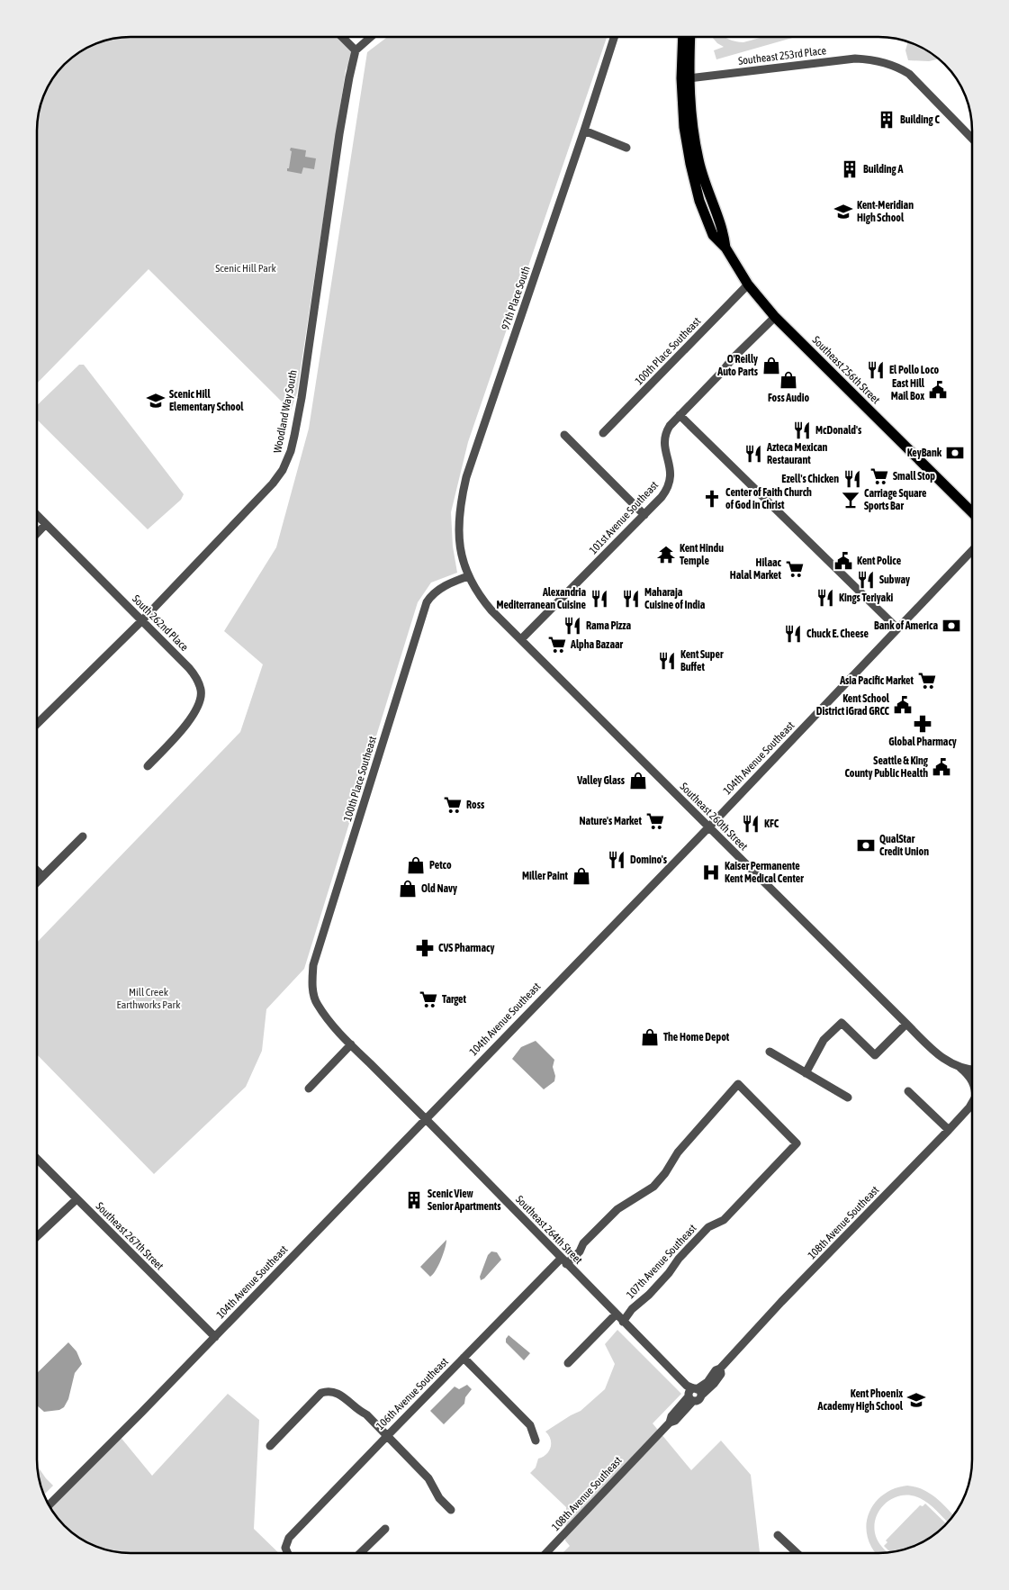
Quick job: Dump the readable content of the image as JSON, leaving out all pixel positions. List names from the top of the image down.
{
  "streets": {
    "main road": ["Southeast 256th Street"],
    "street": [
      "Southeast 253rd Place",
      "97th Place South",
      "100th Place Southeast",
      "Woodland Way South",
      "101st Avenue Southeast",
      "South 262nd Place",
      "104th Avenue Southeast",
      "Southeast 260th Street",
      "108th Avenue Southeast",
      "Southeast 264th Street",
      "Southeast 267th Street",
      "107th Avenue Southeast",
      "106th Avenue Southeast"
    ]
  },
  "crossings": [
    ["Southeast 253rd Place", "Southeast 256th Street"],
    ["97th Place South", "100th Place Southeast"],
    ["97th Place South", "Southeast 260th Street"],
    ["100th Place Southeast", "Southeast 256th Street"],
    ["100th Place Southeast", "Southeast 260th Street"],
    ["100th Place Southeast", "Southeast 264th Street"],
    ["Southeast 256th Street", "101st Avenue Southeast"],
    ["Woodland Way South", "South 262nd Place"],
    ["101st Avenue Southeast", "Southeast 260th Street"],
    ["104th Avenue Southeast", "Southeast 260th Street"],
    ["104th Avenue Southeast", "Southeast 264th Street"],
    ["104th Avenue Southeast", "Southeast 267th Street"],
    ["108th Avenue Southeast", "Southeast 264th Street"],
    ["Southeast 264th Street", "107th Avenue Southeast"],
    ["Southeast 264th Street", "106th Avenue Southeast"],
    ["107th Avenue Southeast", "106th Avenue Southeast"]
  ],
  "parks": ["Scenic Hill Park", "Mill Creek Earthworks Park"],
  "places": {
    "building": ["Building C", "Building A", "Scenic View Senior Apartments"],
    "school or university": ["Kent-Meridian High School", "Scenic Hill Elementary School", "Kent Phoenix Academy High School"],
    "shop": [
      "O'Reilly Auto Parts",
      "Foss Audio",
      "Valley Glass",
      "Petco",
      "Miller Paint",
      "Old Navy",
      "The Home Depot"
    ],
    "restaurant": [
      "El Pollo Loco",
      "McDonald's",
      "Azteca Mexican Restaurant",
      "Ezell's Chicken",
      "Subway",
      "Kings Teriyaki",
      "Alexandria Mediterranean Cuisine",
      "Maharaja Cuisine of India",
      "Rama Pizza",
      "Chuck E. Cheese",
      "Kent Super Buffet",
      "KFC",
      "Domino's"
    ],
    "public building": [
      "East Hill Mail Box",
      "Kent Police",
      "Kent School District iGrad GRCC",
      "Seattle & King County Public Health"
    ],
    "bank": ["KeyBank", "Bank of America", "QualStar Credit Union"],
    "supermarket": [
      "Small Stop",
      "Hilaac Halal Market",
      "Alpha Bazaar",
      "Asia Pacific Market",
      "Ross",
      "Nature's Market",
      "Target"
    ],
    "church": ["Center of Faith Church of God in Christ"],
    "bar": ["Carriage Square Sports Bar"],
    "temple": ["Kent Hindu Temple"],
    "pharmacy": ["Global Pharmacy", "CVS Pharmacy"],
    "hospital": ["Kaiser Permanente Kent Medical Center"]
  }
}
